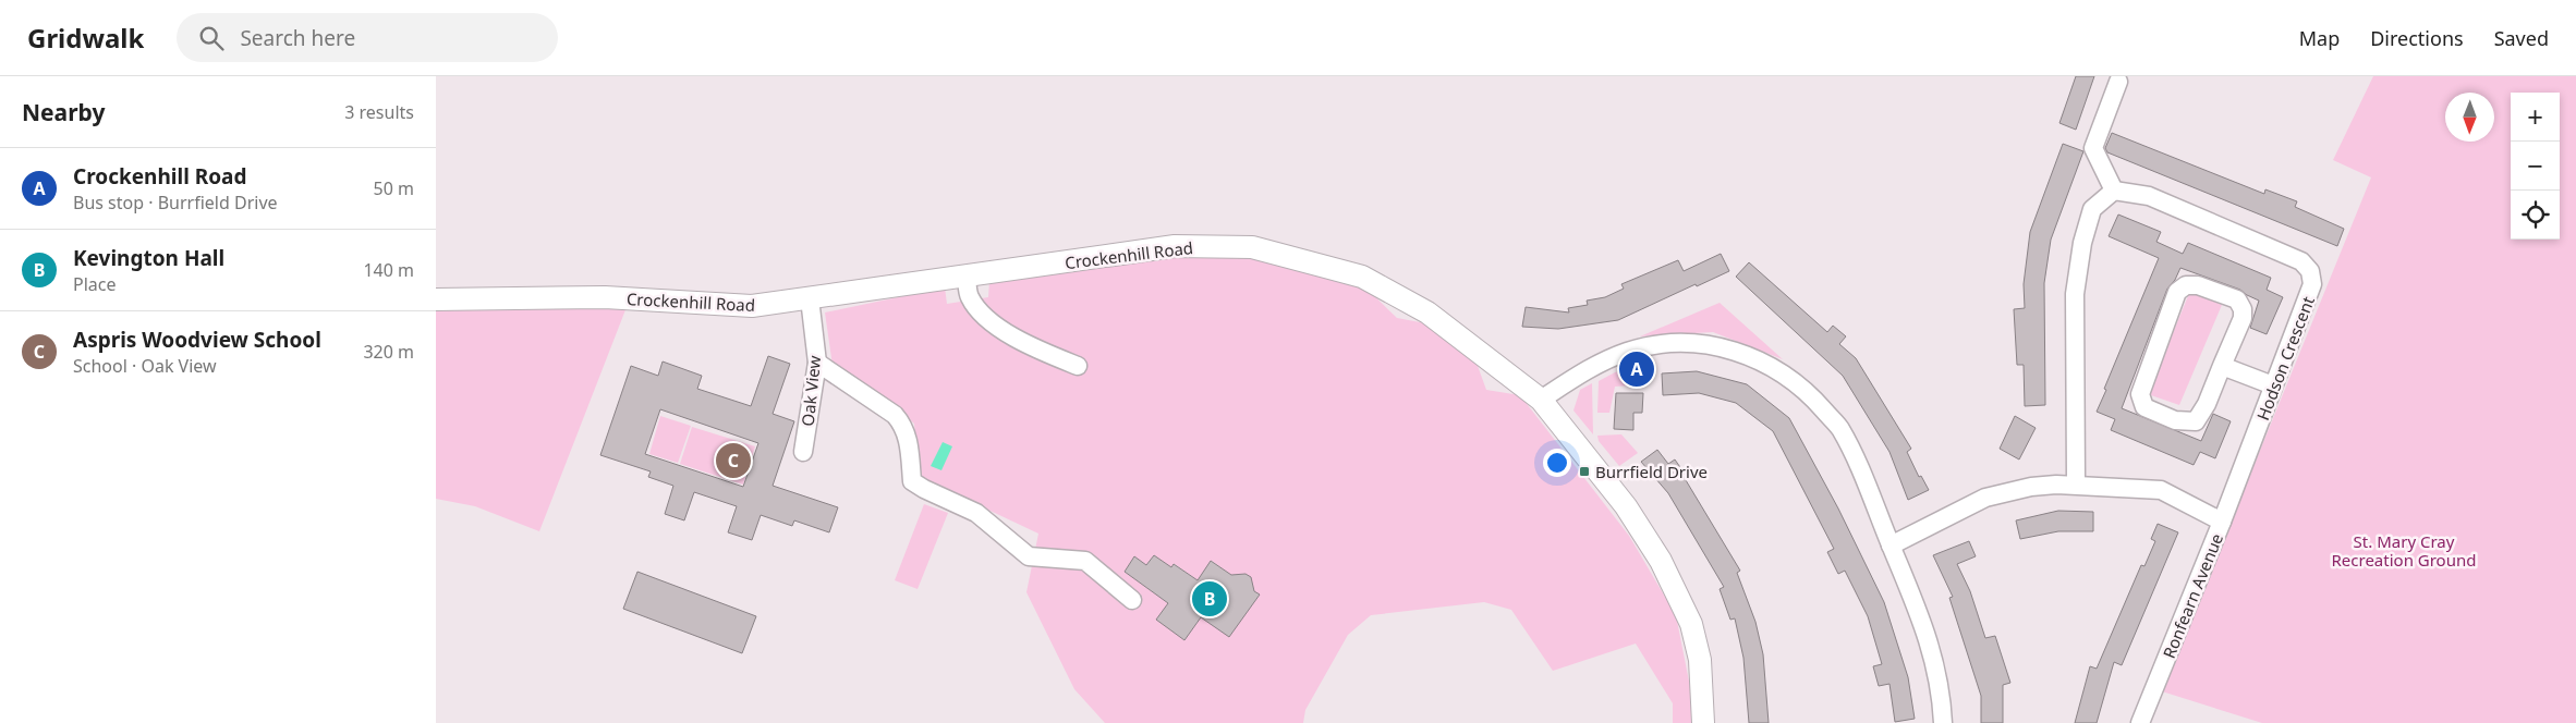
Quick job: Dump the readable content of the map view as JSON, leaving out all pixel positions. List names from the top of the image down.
{
  "streets": {
    "main road": ["Crockenhill Road"],
    "street": ["Hodson Crescent", "Oak View", "Ronfearn Avenue"]
  },
  "crossings": [
    ["Crockenhill Road", "Oak View"],
    ["Hodson Crescent", "Ronfearn Avenue"]
  ],
  "parks": ["St. Mary Cray Recreation Ground"],
  "places": {
    "transit": ["Burrfield Drive"]
  },
  "north": "bottom",
  "page": {
    "header": "Gridwalk",
    "search": "Search here",
    "nav": ["Map", "Directions", "Saved"],
    "heading": ["Nearby", "3 results"],
    "map_buttons": ["+", "−"],
    "list": [
      {
        "mark": "A",
        "name": "Crockenhill Road",
        "note": "Bus stop · Burrfield Drive",
        "value": "50 m"
      },
      {
        "mark": "B",
        "name": "Kevington Hall",
        "note": "Place",
        "value": "140 m"
      },
      {
        "mark": "C",
        "name": "Aspris Woodview School",
        "note": "School · Oak View",
        "value": "320 m"
      }
    ],
    "pins": ["A", "C", "B"]
  }
}
